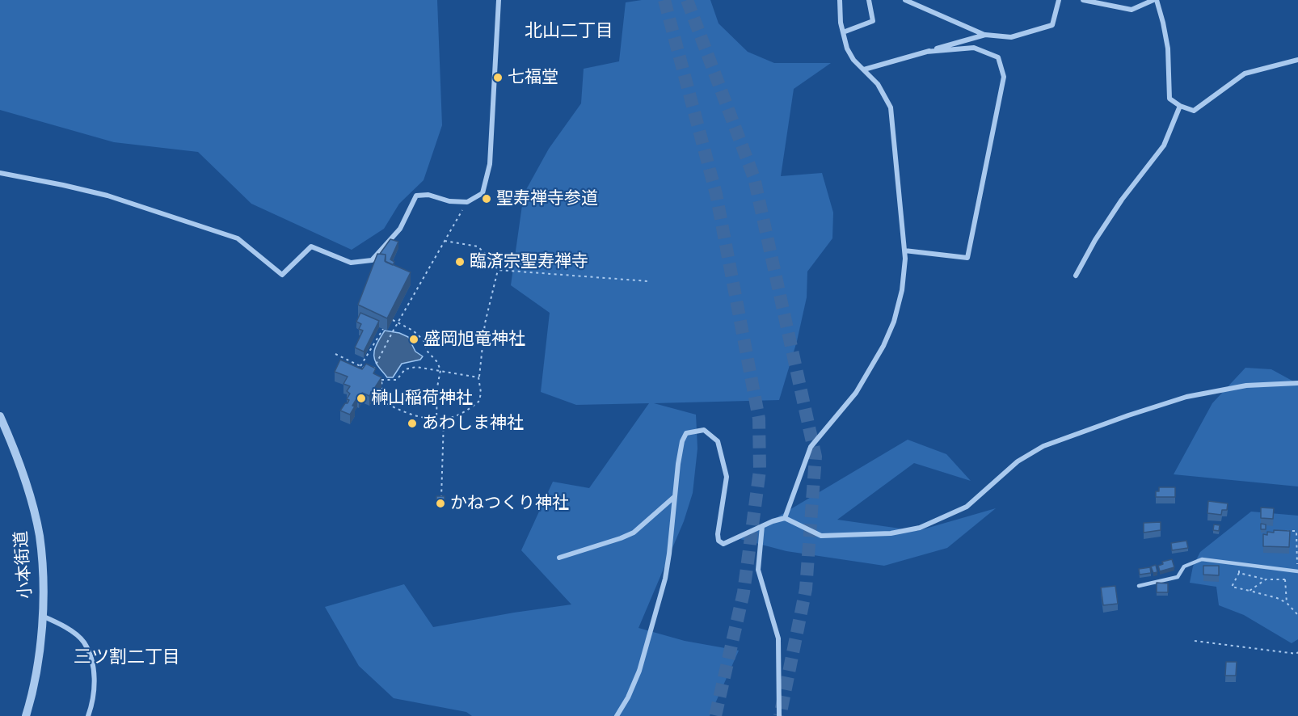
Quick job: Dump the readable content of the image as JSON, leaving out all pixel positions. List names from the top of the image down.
{
  "streets": {
    "street": ["小本街道"]
  },
  "districts": ["北山二丁目", "三ツ割二丁目"],
  "places": [
    "七福堂",
    "聖寿禅寺参道",
    "臨済宗聖寿禅寺",
    "盛岡旭竜神社",
    "榊山稲荷神社",
    "あわしま神社",
    "かねつくり神社"
  ]
}
